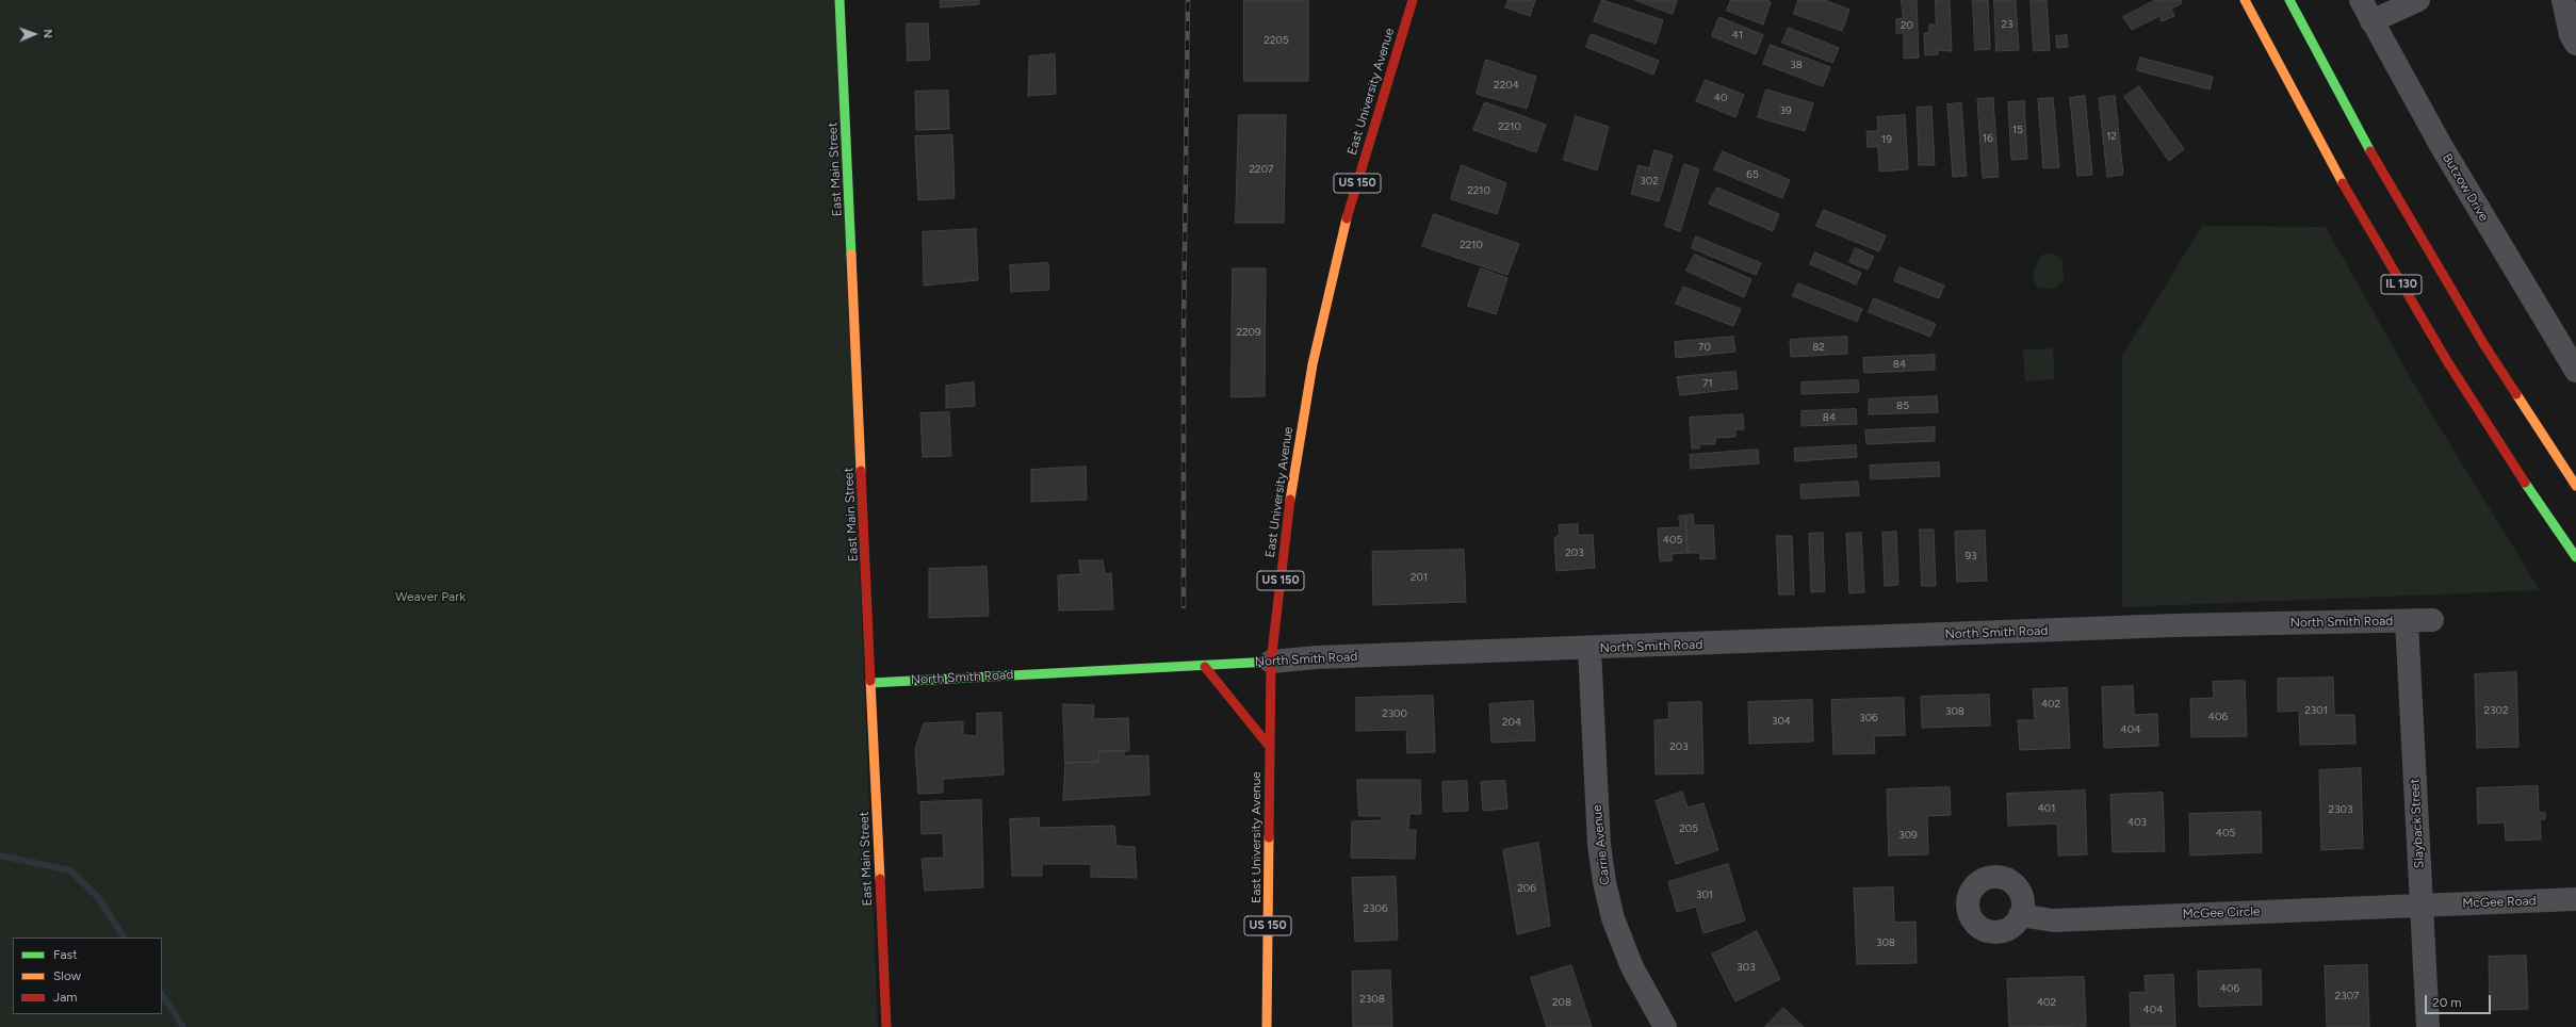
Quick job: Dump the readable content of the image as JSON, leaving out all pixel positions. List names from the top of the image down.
{
  "streets": {
    "main road": [
      "East University Avenue",
      "East Main Street",
      "US 150",
      "IL 130",
      "North Smith Road"
    ],
    "street": [
      "Butzow Drive",
      "Slayback Street",
      "Carrie Avenue",
      "McGee Road",
      "McGee Circle"
    ]
  },
  "crossings": [
    ["East University Avenue", "North Smith Road"],
    ["East Main Street", "North Smith Road"],
    ["North Smith Road", "Slayback Street"],
    ["North Smith Road", "Carrie Avenue"],
    ["Slayback Street", "McGee Road"],
    ["Slayback Street", "McGee Circle"],
    ["McGee Road", "McGee Circle"]
  ],
  "parks": ["Weaver Park"],
  "house_numbers": [
    "23",
    "20",
    "41",
    "2205",
    "38",
    "2204",
    "40",
    "39",
    "2210",
    "15",
    "12",
    "16",
    "19",
    "2207",
    "65",
    "302",
    "2210",
    "2210",
    "2209",
    "70",
    "82",
    "84",
    "71",
    "85",
    "84",
    "405",
    "203",
    "93",
    "201",
    "402",
    "2301",
    "2302",
    "308",
    "2300",
    "406",
    "306",
    "304",
    "204",
    "404",
    "203",
    "401",
    "2303",
    "403",
    "205",
    "405",
    "309",
    "206",
    "301",
    "2306",
    "308",
    "303",
    "406",
    "2307",
    "2308",
    "208",
    "402",
    "404"
  ],
  "legend": ["Fast", "Slow", "Jam"],
  "scale_bar": "20 m",
  "north": "right"
}
